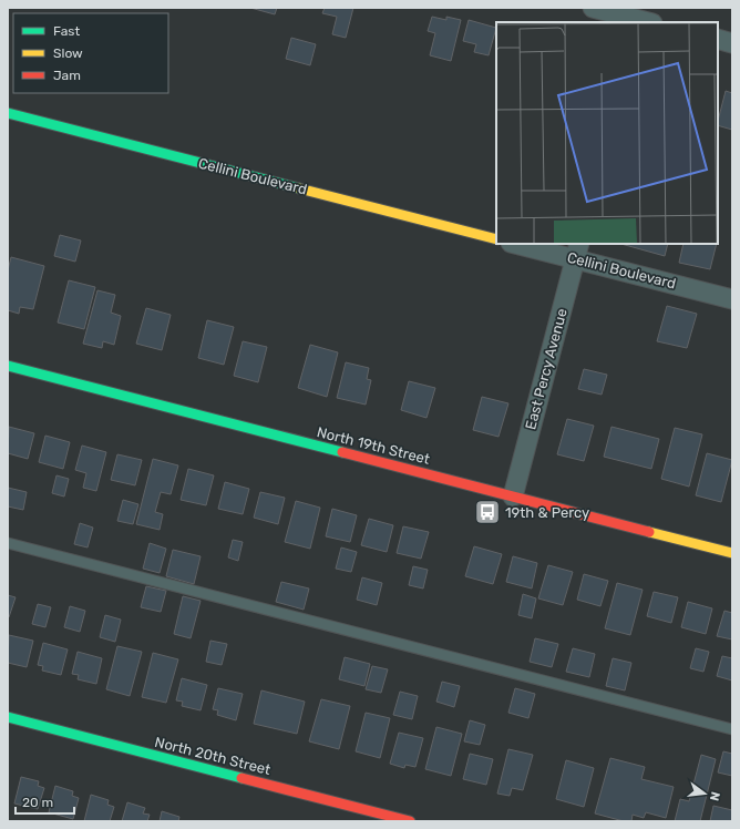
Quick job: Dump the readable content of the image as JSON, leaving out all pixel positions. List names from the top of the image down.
{
  "streets": {
    "street": [
      "Cellini Boulevard",
      "East Percy Avenue",
      "North 19th Street",
      "North 20th Street"
    ]
  },
  "crossings": [
    ["Cellini Boulevard", "East Percy Avenue"],
    ["East Percy Avenue", "North 19th Street"]
  ],
  "places": {
    "bus stop": ["19th & Percy"]
  },
  "legend": ["Fast", "Slow", "Jam"],
  "scale_bar": "20 m",
  "north": "right"
}
